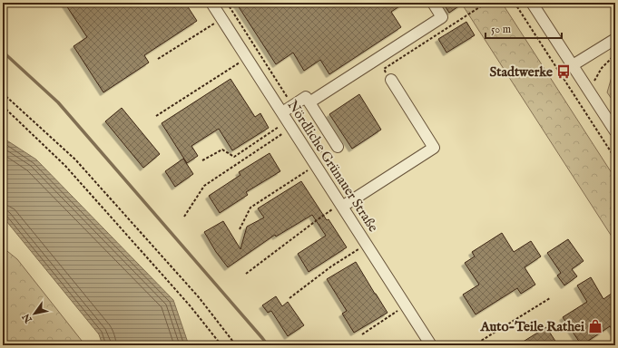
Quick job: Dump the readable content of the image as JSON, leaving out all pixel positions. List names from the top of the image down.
{
  "streets": {
    "street": ["Nördliche Grünauer Straße"]
  },
  "places": {
    "bus stop": ["Stadtwerke"],
    "shop": ["Auto-Teile Rathei"]
  },
  "scale_bar": "50 m",
  "north": "bottom left"
}
